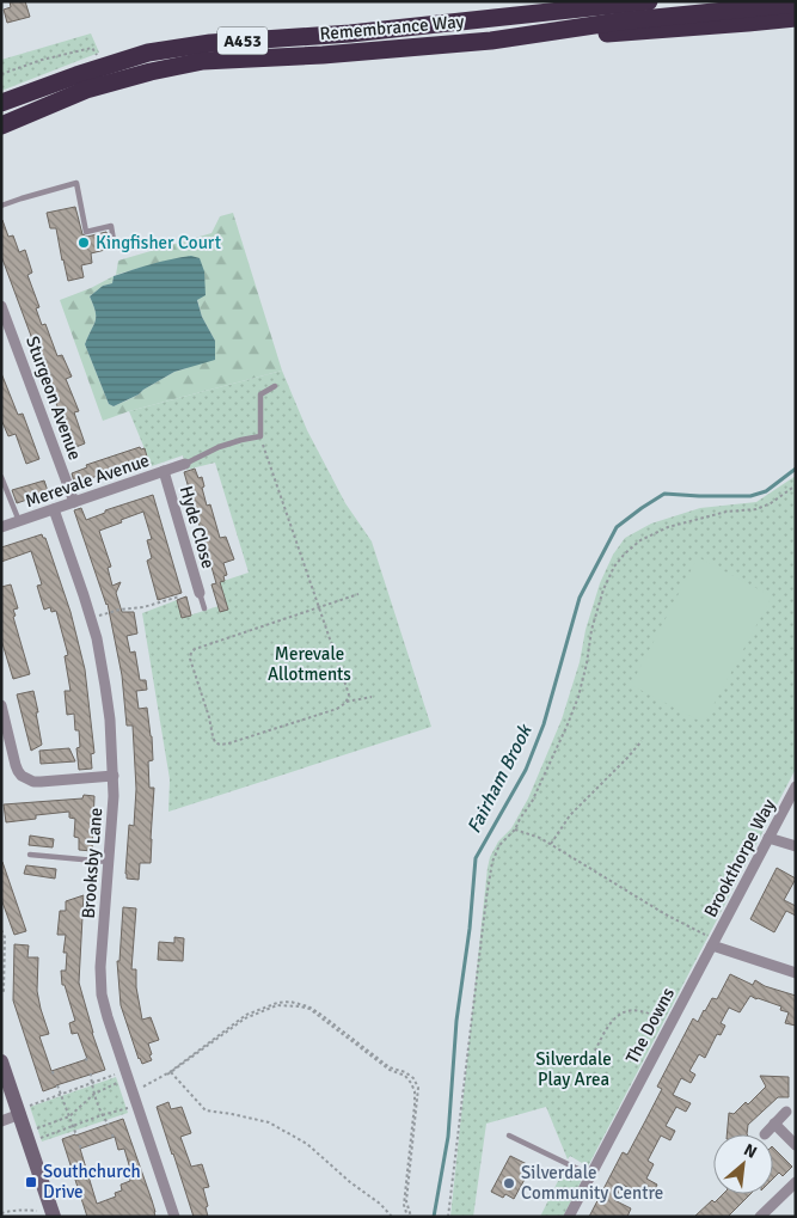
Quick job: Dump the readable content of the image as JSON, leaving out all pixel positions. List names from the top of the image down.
{
  "streets": {
    "highway": ["Remembrance Way", "A453"],
    "street": [
      "Sturgeon Avenue",
      "Merevale Avenue",
      "Hyde Close",
      "Brookthorpe Way",
      "Brooksby Lane",
      "The Downs"
    ]
  },
  "crossings": [
    ["Sturgeon Avenue", "Merevale Avenue"],
    ["Merevale Avenue", "Hyde Close"],
    ["Merevale Avenue", "Brooksby Lane"],
    ["Brookthorpe Way", "The Downs"]
  ],
  "water": ["Fairham Brook"],
  "parks": ["Merevale Allotments", "Silverdale Play Area"],
  "places": {
    "other": ["Kingfisher Court", "Silverdale Community Centre"],
    "transit": ["Southchurch Drive"]
  },
  "north": "top right"
}
